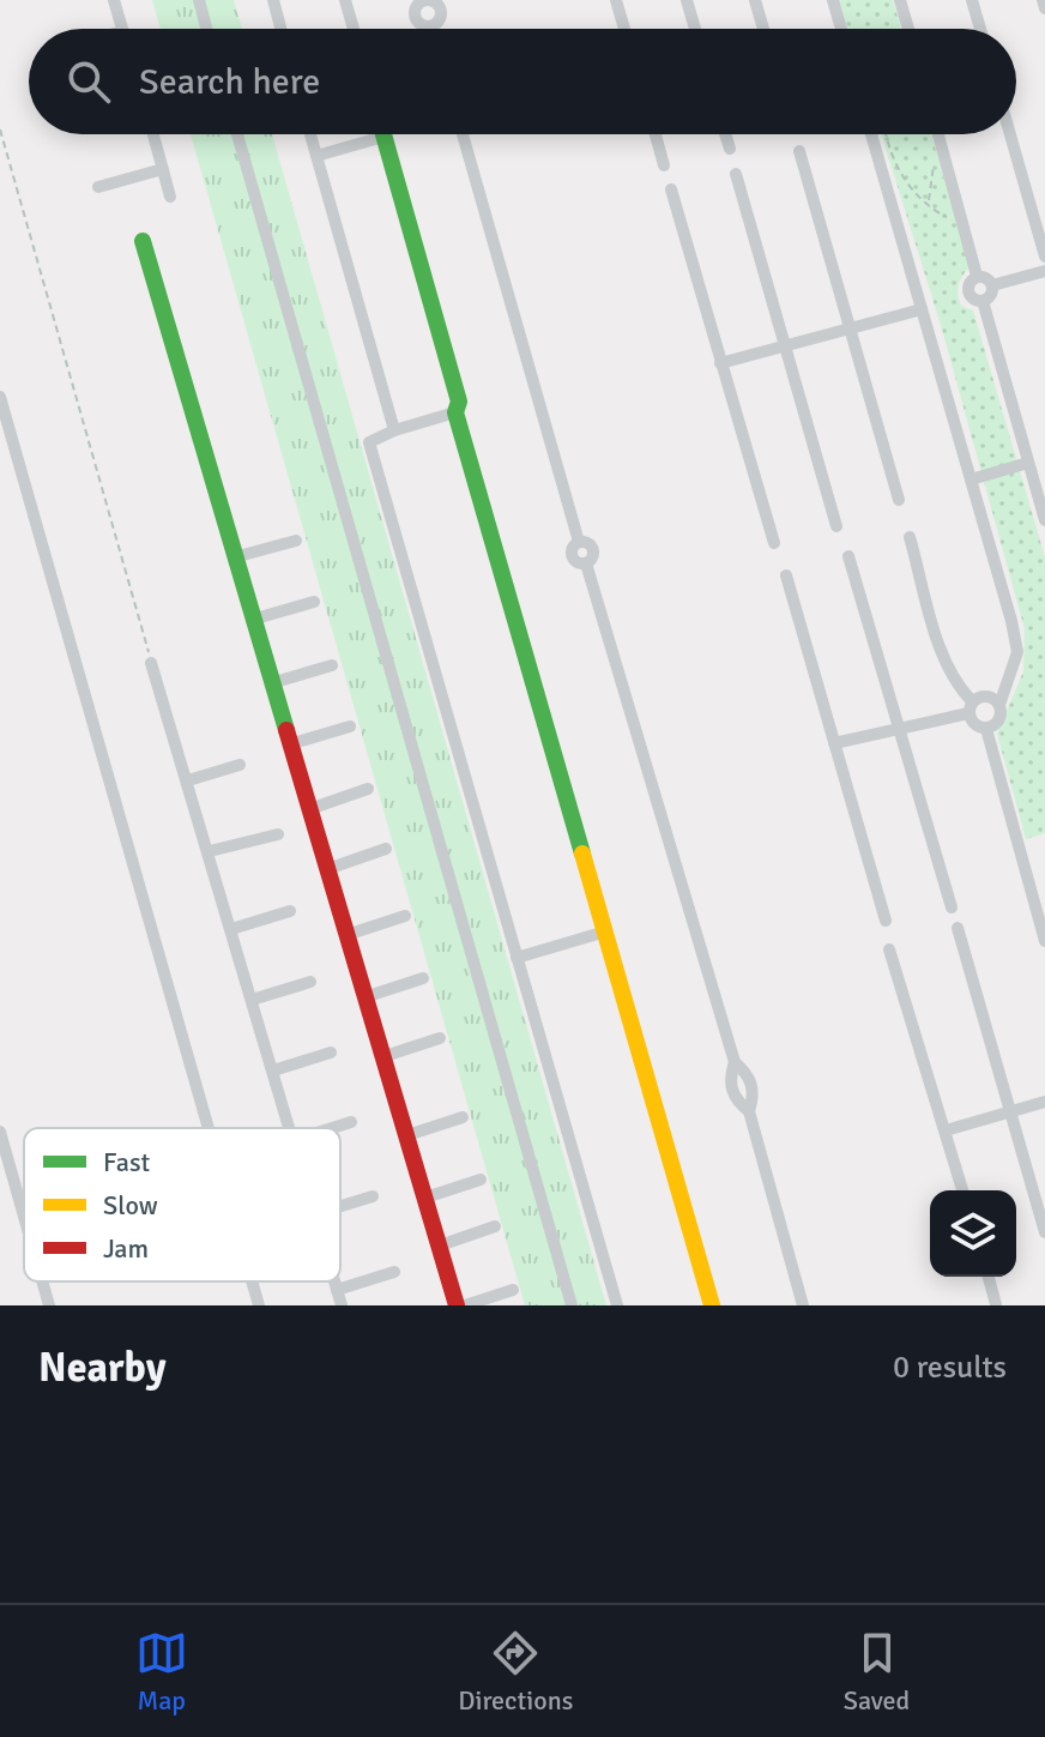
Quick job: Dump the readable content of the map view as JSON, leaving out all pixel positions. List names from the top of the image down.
{
  "legend": ["Fast", "Slow", "Jam"],
  "page": {
    "search": "Search here",
    "heading": ["Nearby", "0 results"],
    "nav": ["Map", "Directions", "Saved"]
  }
}
